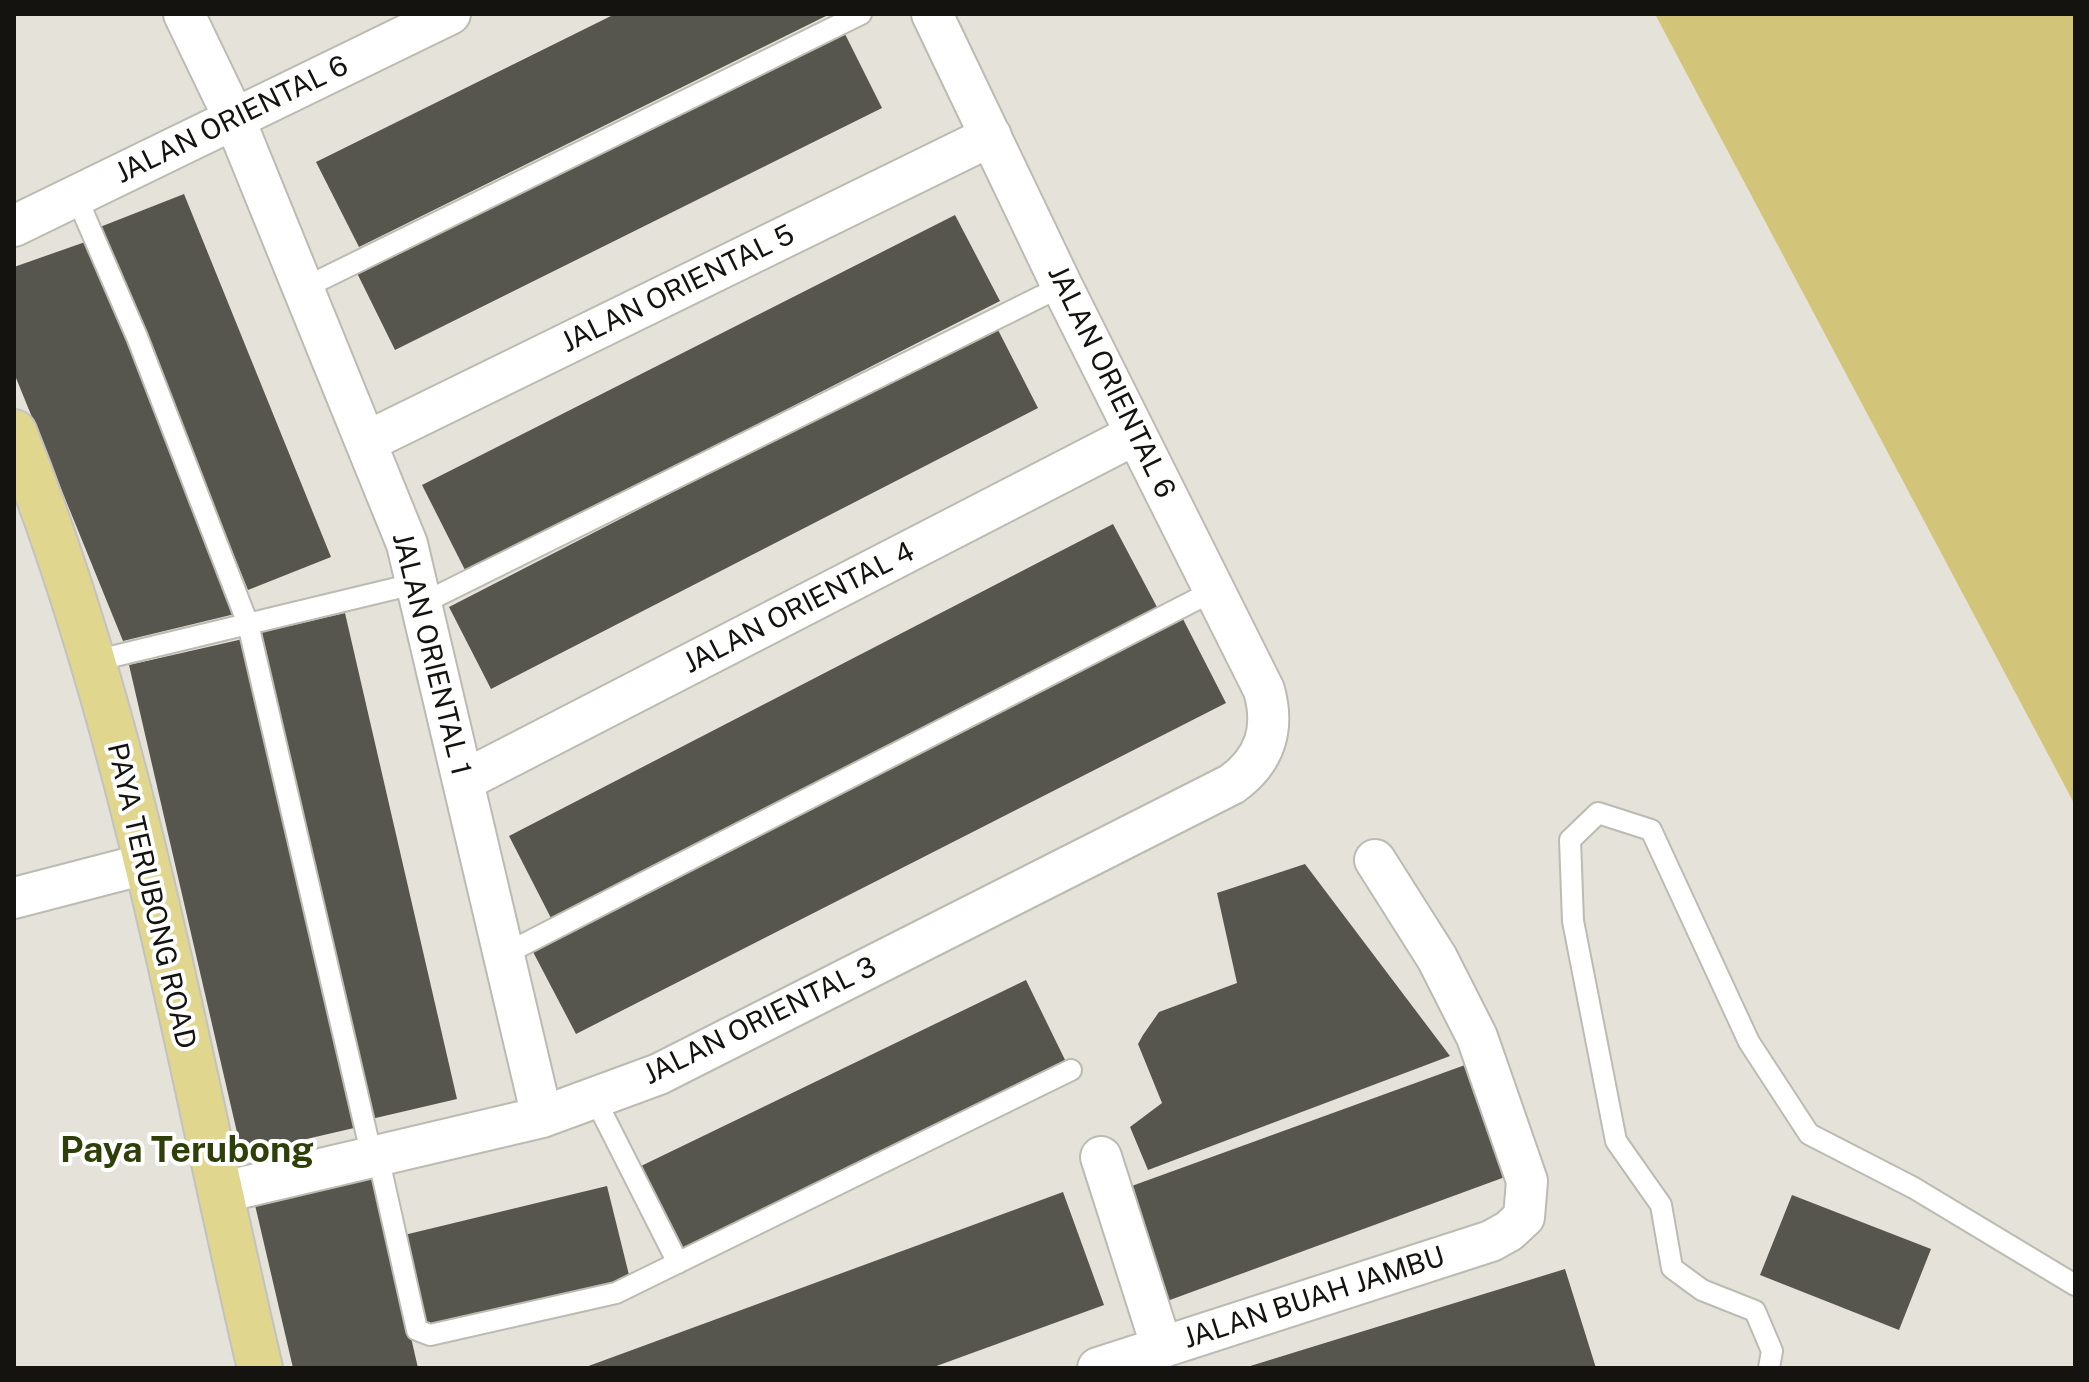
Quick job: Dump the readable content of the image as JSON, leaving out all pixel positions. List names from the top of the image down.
{
  "streets": {
    "main road": ["PAYA TERUBONG ROAD"],
    "street": [
      "JALAN ORIENTAL 6",
      "JALAN ORIENTAL 5",
      "JALAN ORIENTAL 4",
      "JALAN ORIENTAL 1",
      "JALAN ORIENTAL 3",
      "JALAN BUAH JAMBU"
    ]
  },
  "crossings": [
    ["JALAN ORIENTAL 6", "JALAN ORIENTAL 5"],
    ["JALAN ORIENTAL 6", "JALAN ORIENTAL 4"],
    ["JALAN ORIENTAL 6", "JALAN ORIENTAL 1"],
    ["JALAN ORIENTAL 6", "JALAN ORIENTAL 3"],
    ["JALAN ORIENTAL 5", "JALAN ORIENTAL 1"],
    ["JALAN ORIENTAL 4", "JALAN ORIENTAL 1"],
    ["JALAN ORIENTAL 1", "JALAN ORIENTAL 3"],
    ["PAYA TERUBONG ROAD", "JALAN ORIENTAL 3"]
  ],
  "districts": ["Paya Terubong"]
}
